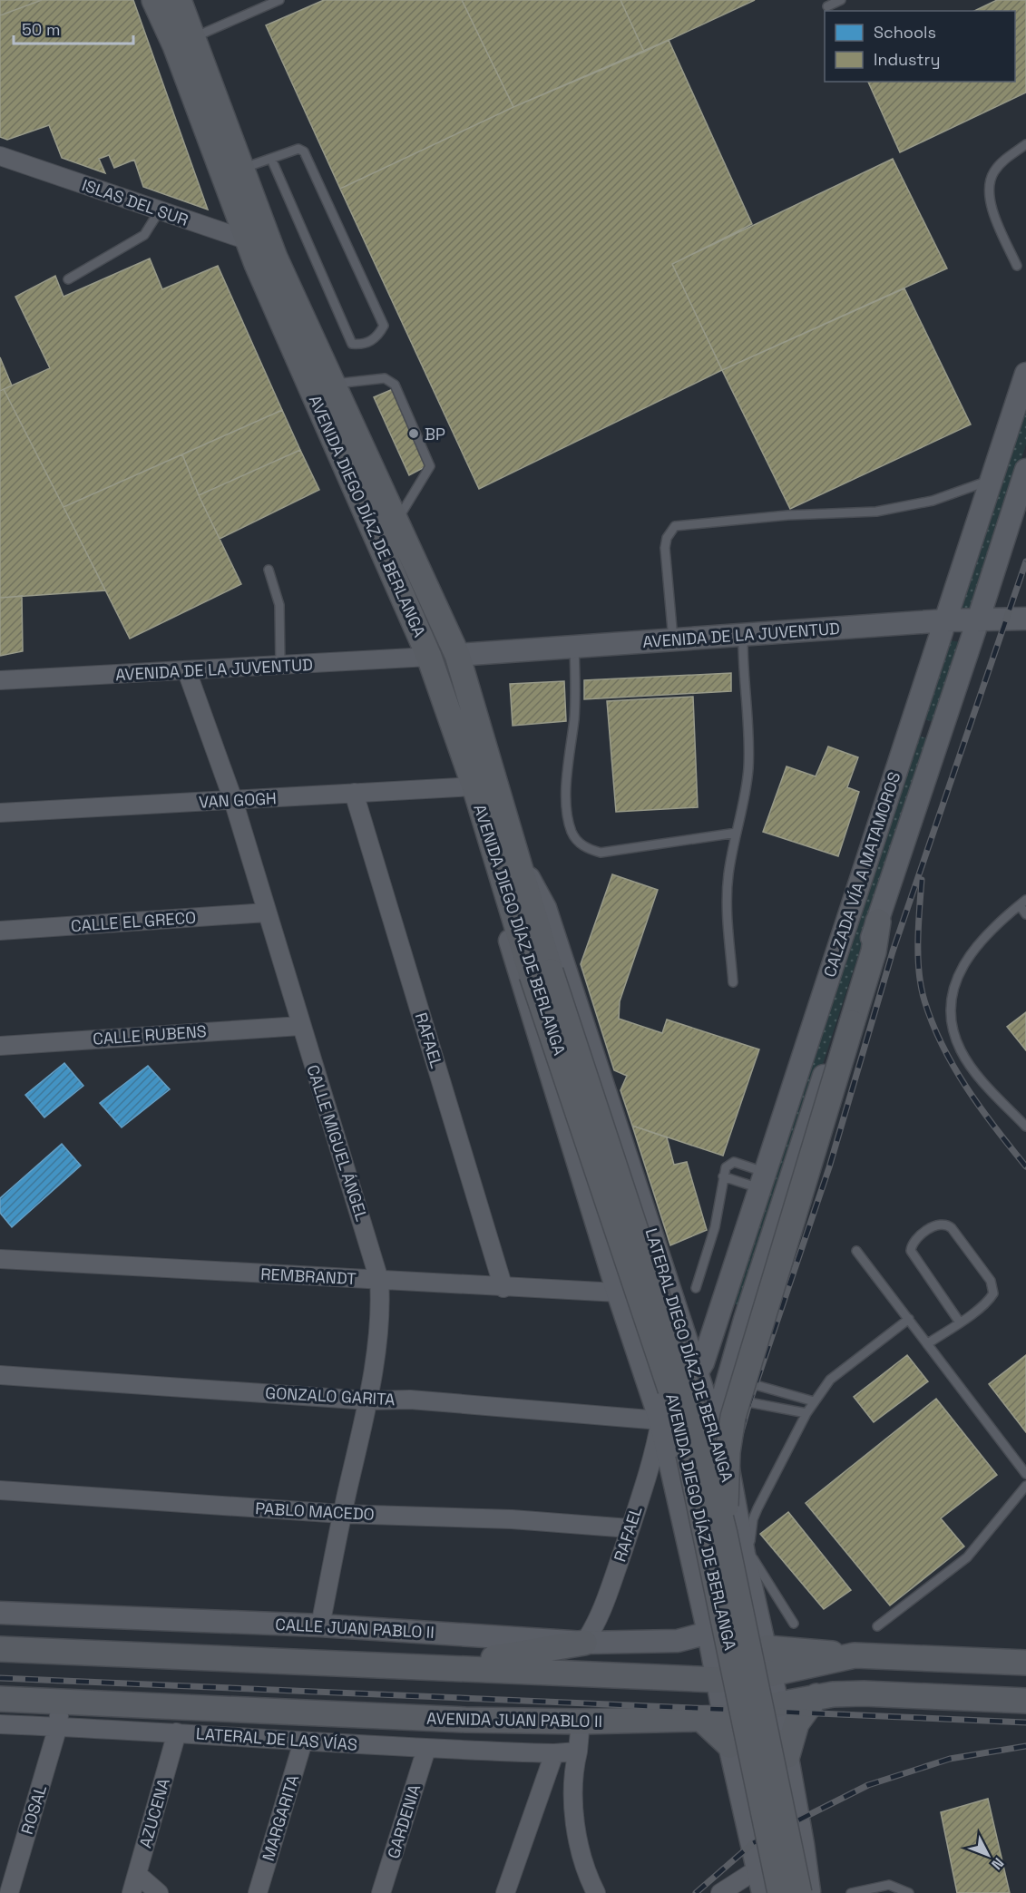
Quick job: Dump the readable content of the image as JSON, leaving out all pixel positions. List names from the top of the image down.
{
  "streets": {
    "main road": ["AVENIDA DIEGO DÍAZ DE BERLANGA", "AVENIDA JUAN PABLO II"],
    "street": [
      "ISLAS DEL SUR",
      "AVENIDA DE LA JUVENTUD",
      "VAN GOGH",
      "CALZADA VÍA A MATAMOROS",
      "CALLE EL GRECO",
      "CALLE RUBENS",
      "RAFAEL",
      "CALLE MIGUEL ÁNGEL",
      "REMBRANDT",
      "LATERAL DIEGO DÍAZ DE BERLANGA",
      "GONZALO GARITA",
      "PABLO MACEDO",
      "CALLE JUAN PABLO II",
      "LATERAL DE LAS VÍAS",
      "ROSAL",
      "AZUCENA",
      "MARGARITA",
      "GARDENIA"
    ]
  },
  "crossings": [
    ["ISLAS DEL SUR", "AVENIDA DIEGO DÍAZ DE BERLANGA"],
    ["AVENIDA DIEGO DÍAZ DE BERLANGA", "AVENIDA DE LA JUVENTUD"],
    ["AVENIDA DIEGO DÍAZ DE BERLANGA", "VAN GOGH"],
    ["AVENIDA DIEGO DÍAZ DE BERLANGA", "LATERAL DIEGO DÍAZ DE BERLANGA"],
    ["AVENIDA DE LA JUVENTUD", "CALZADA VÍA A MATAMOROS"],
    ["AVENIDA DE LA JUVENTUD", "CALLE MIGUEL ÁNGEL"],
    ["VAN GOGH", "RAFAEL"],
    ["VAN GOGH", "CALLE MIGUEL ÁNGEL"],
    ["CALZADA VÍA A MATAMOROS", "RAFAEL"],
    ["CALZADA VÍA A MATAMOROS", "LATERAL DIEGO DÍAZ DE BERLANGA"],
    ["CALZADA VÍA A MATAMOROS", "GONZALO GARITA"],
    ["CALLE EL GRECO", "CALLE MIGUEL ÁNGEL"],
    ["CALLE RUBENS", "CALLE MIGUEL ÁNGEL"],
    ["RAFAEL", "REMBRANDT"],
    ["RAFAEL", "GONZALO GARITA"],
    ["RAFAEL", "PABLO MACEDO"],
    ["RAFAEL", "CALLE JUAN PABLO II"],
    ["CALLE MIGUEL ÁNGEL", "REMBRANDT"],
    ["CALLE MIGUEL ÁNGEL", "GONZALO GARITA"],
    ["CALLE MIGUEL ÁNGEL", "PABLO MACEDO"],
    ["CALLE MIGUEL ÁNGEL", "CALLE JUAN PABLO II"],
    ["LATERAL DIEGO DÍAZ DE BERLANGA", "AVENIDA JUAN PABLO II"],
    ["AVENIDA JUAN PABLO II", "ROSAL"],
    ["LATERAL DE LAS VÍAS", "ROSAL"],
    ["LATERAL DE LAS VÍAS", "AZUCENA"],
    ["LATERAL DE LAS VÍAS", "MARGARITA"],
    ["LATERAL DE LAS VÍAS", "GARDENIA"]
  ],
  "places": ["BP"],
  "legend": ["Schools", "Industry"],
  "scale_bar": "50 m",
  "north": "bottom right"
}
